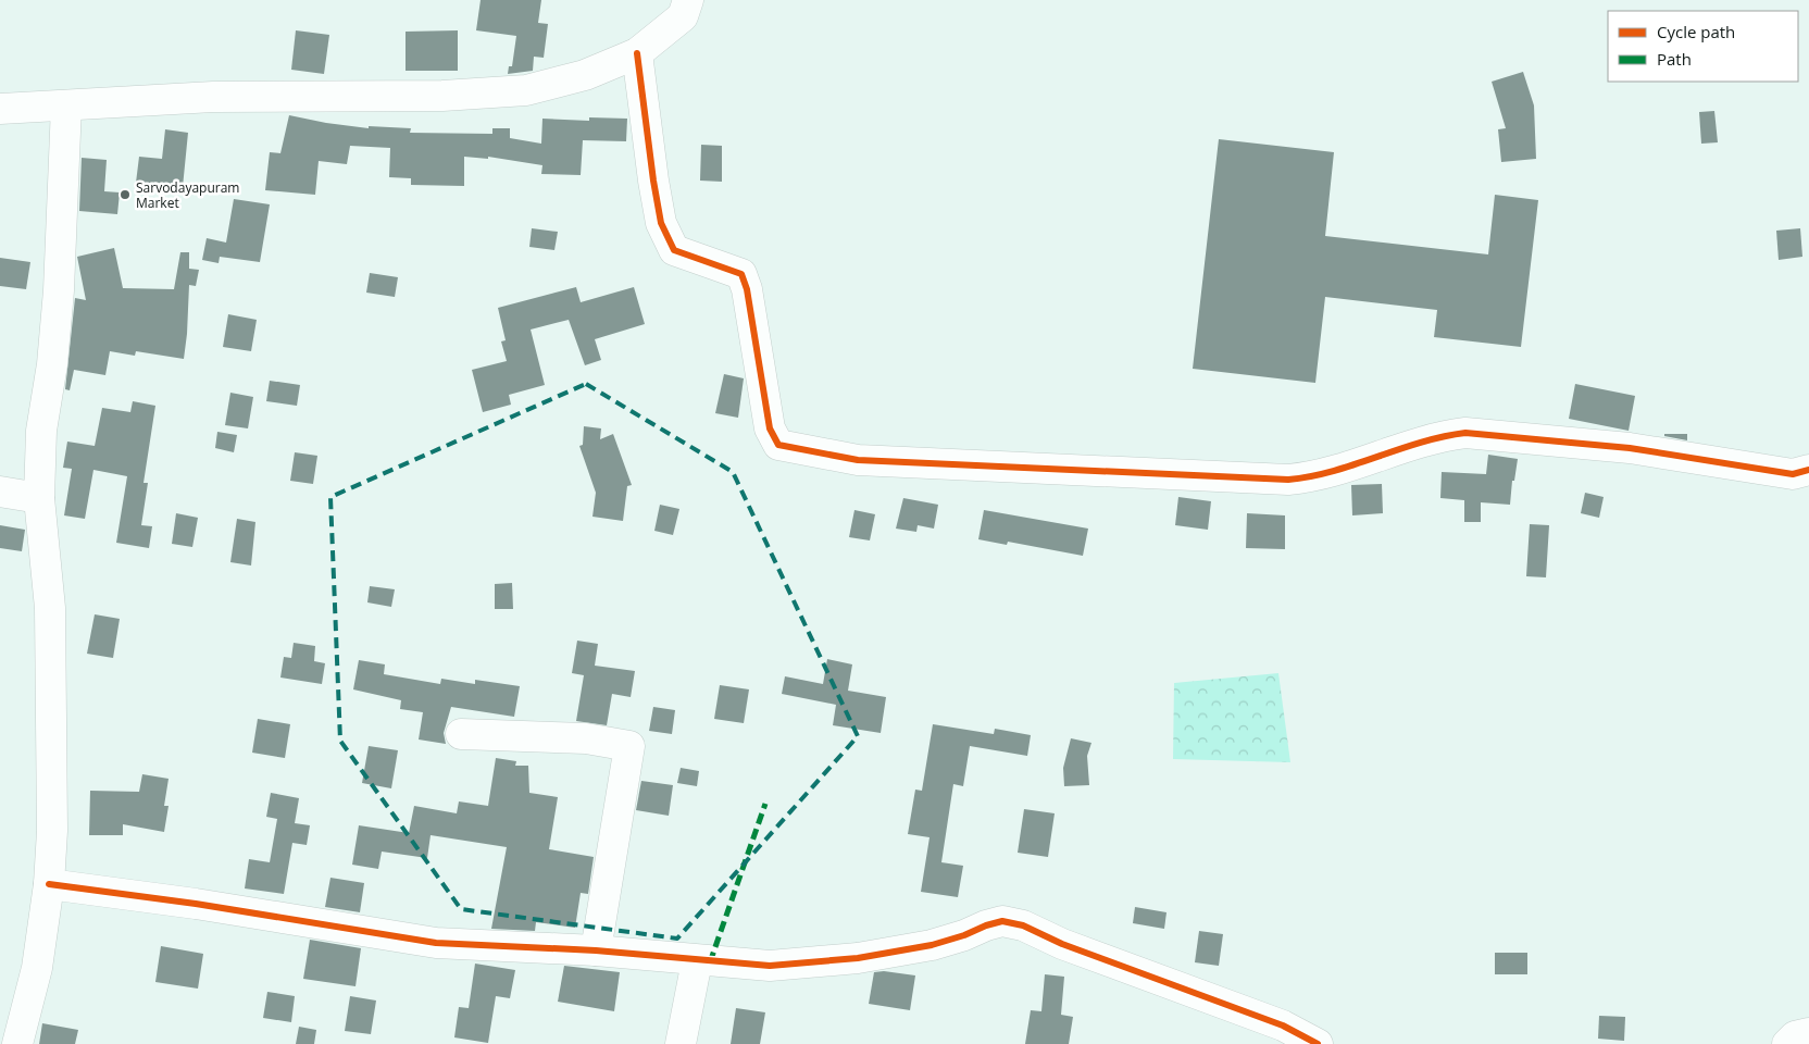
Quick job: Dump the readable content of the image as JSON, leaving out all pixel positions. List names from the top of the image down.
{
  "places": ["Sarvodayapuram Market"],
  "legend": ["Cycle path", "Path"]
}
